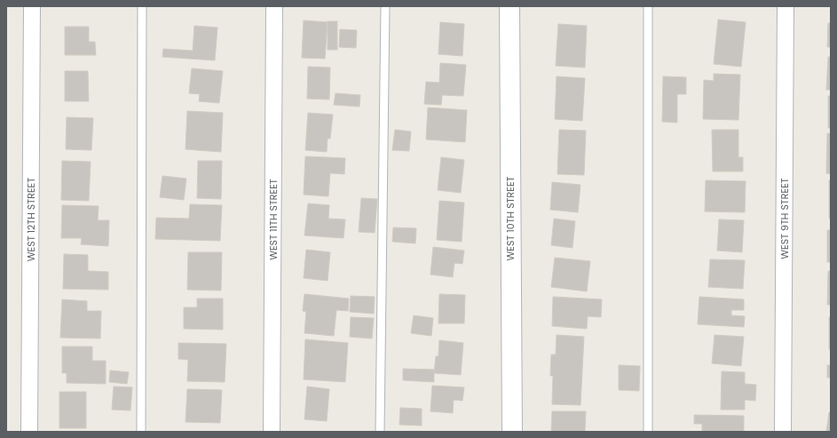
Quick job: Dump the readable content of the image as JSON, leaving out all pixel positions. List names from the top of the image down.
{
  "streets": {
    "street": [
      "WEST 10TH STREET",
      "WEST 9TH STREET",
      "WEST 12TH STREET",
      "WEST 11TH STREET"
    ]
  }
}
